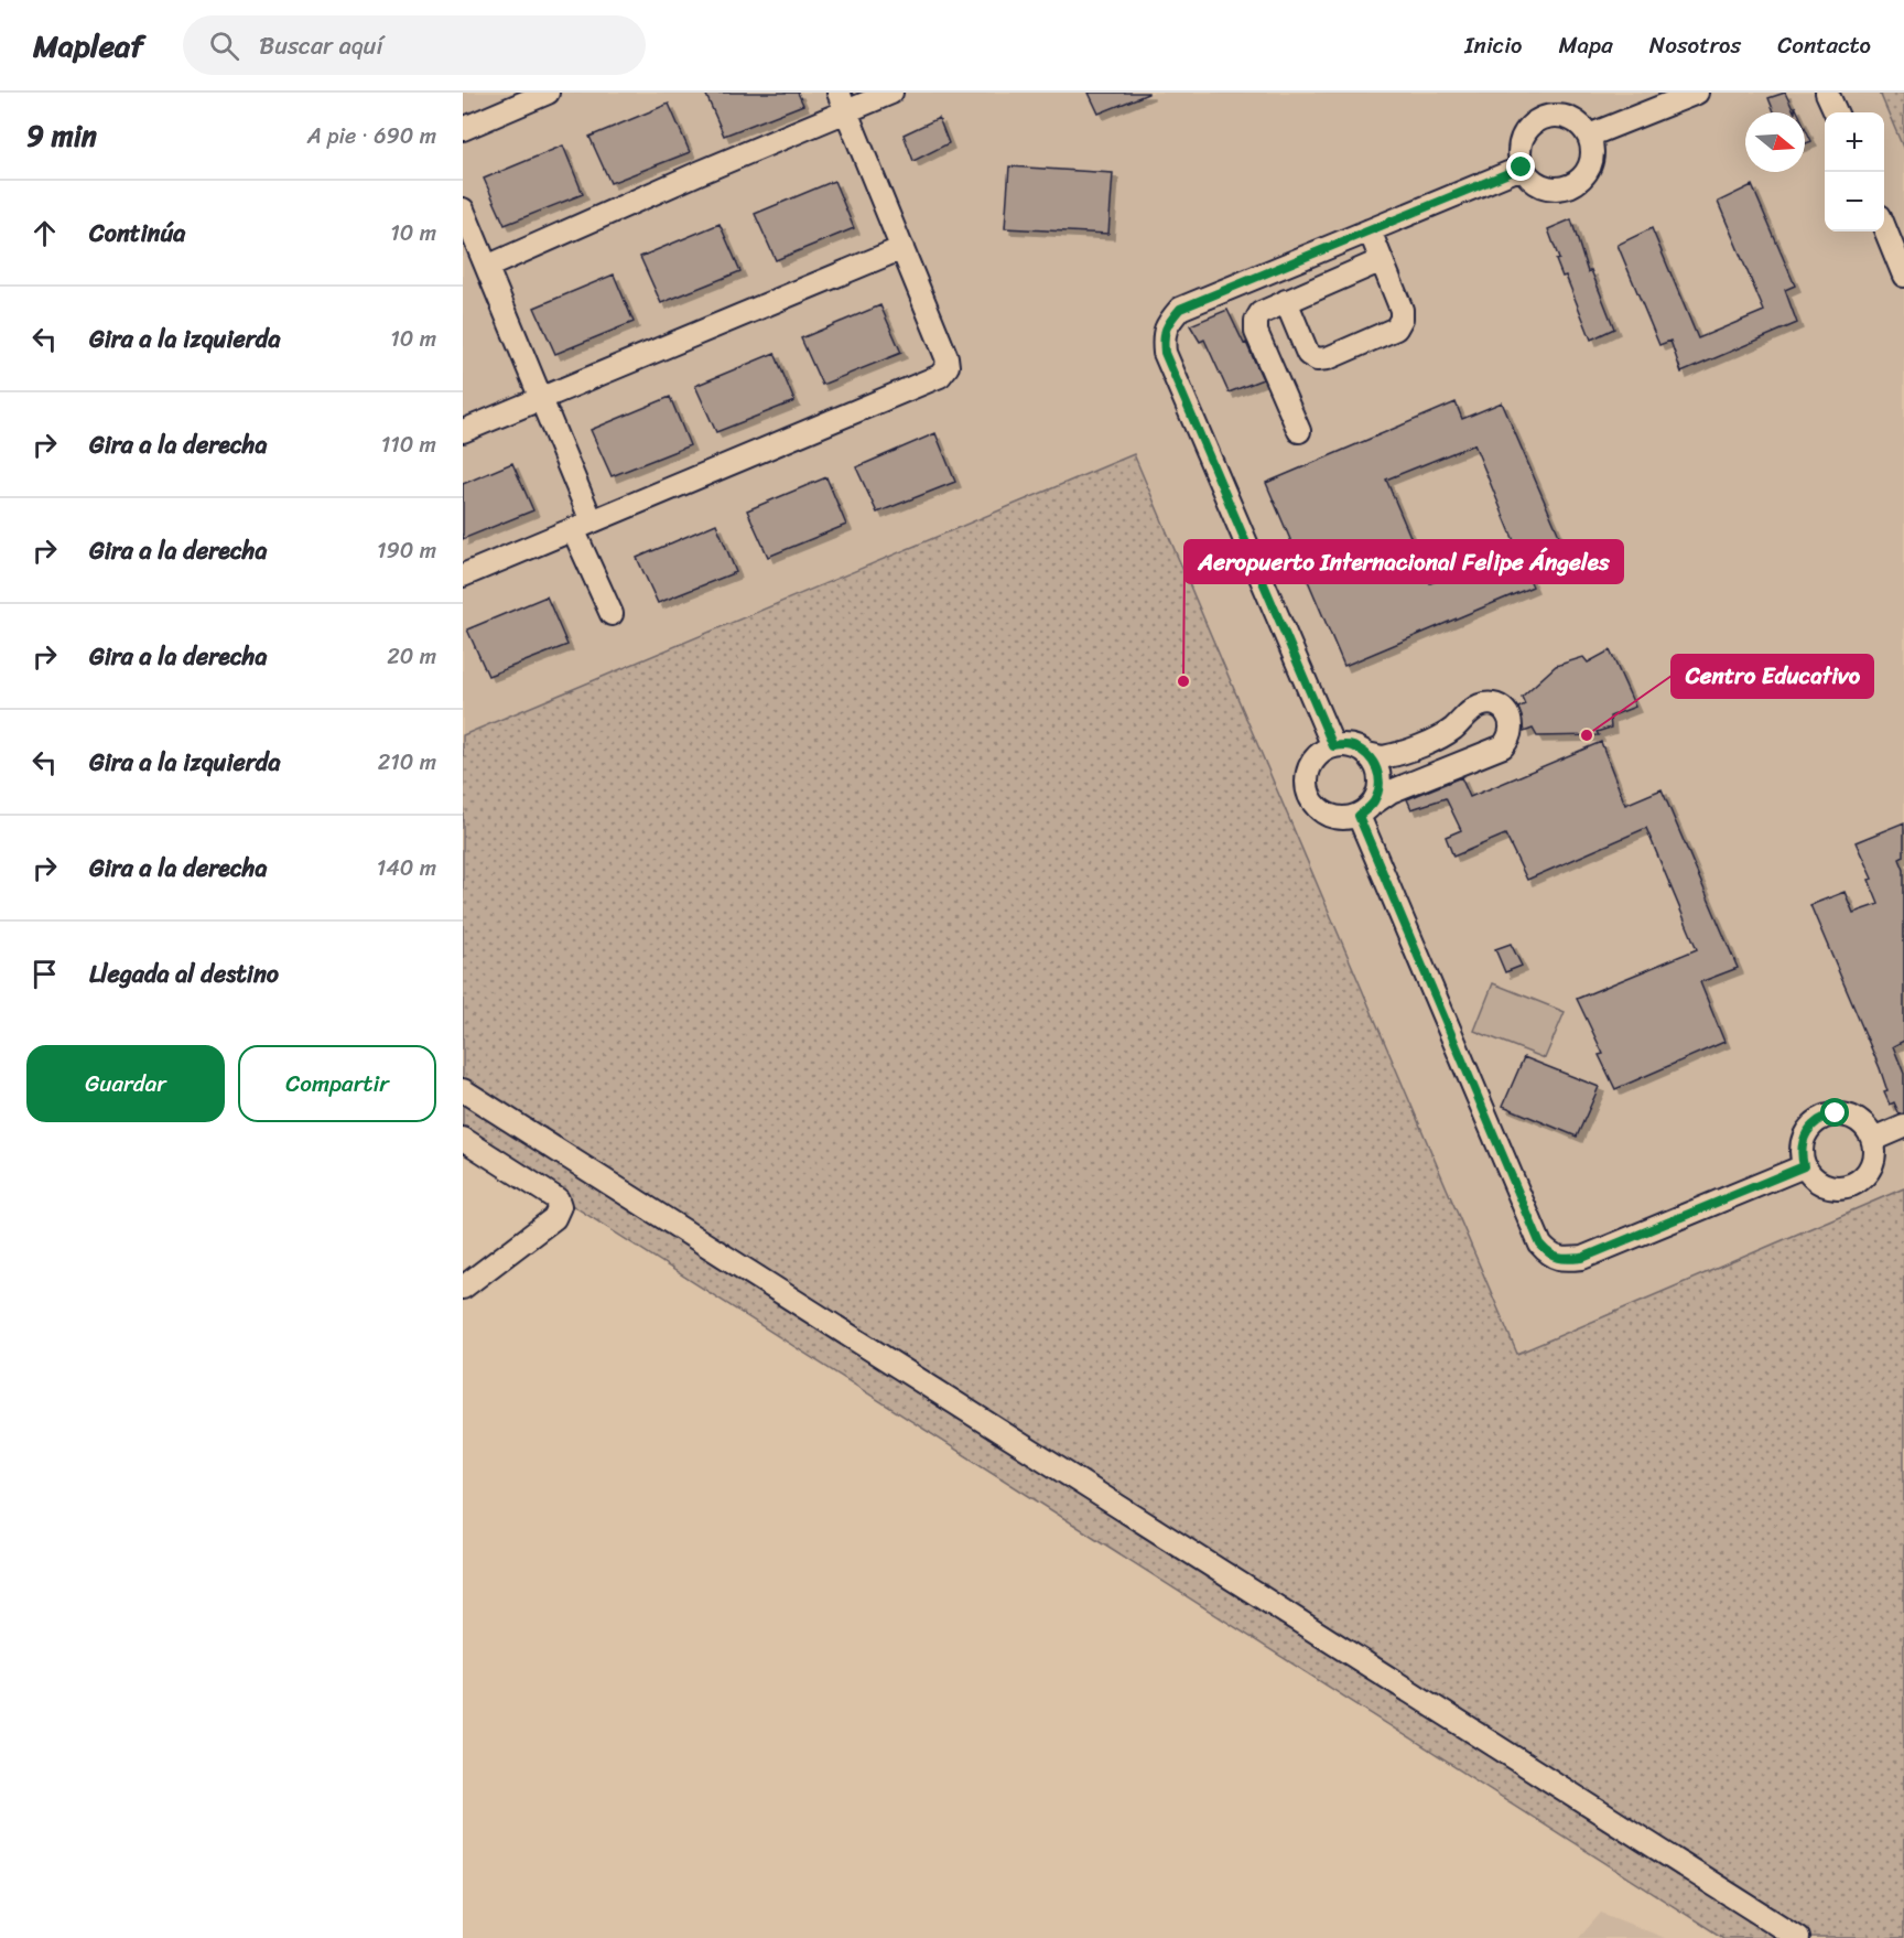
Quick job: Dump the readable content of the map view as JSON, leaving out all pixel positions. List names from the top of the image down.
{
  "places": ["Aeropuerto Internacional Felipe Ángeles", "Centro Educativo"],
  "north": "right",
  "page": {
    "header": "Mapleaf",
    "search": "Buscar aquí",
    "nav": [
      "Inicio",
      "Mapa",
      "Nosotros",
      "Contacto"
    ],
    "heading": ["9 min", "A pie · 690 m"],
    "map_buttons": ["+", "−"],
    "list": [
      ["Continúa", "10 m"],
      ["Gira a la izquierda", "10 m"],
      ["Gira a la derecha", "110 m"],
      ["Gira a la derecha", "190 m"],
      ["Gira a la derecha", "20 m"],
      ["Gira a la izquierda", "210 m"],
      ["Gira a la derecha", "140 m"],
      "Llegada al destino"
    ],
    "buttons": ["Guardar", "Compartir"]
  }
}
